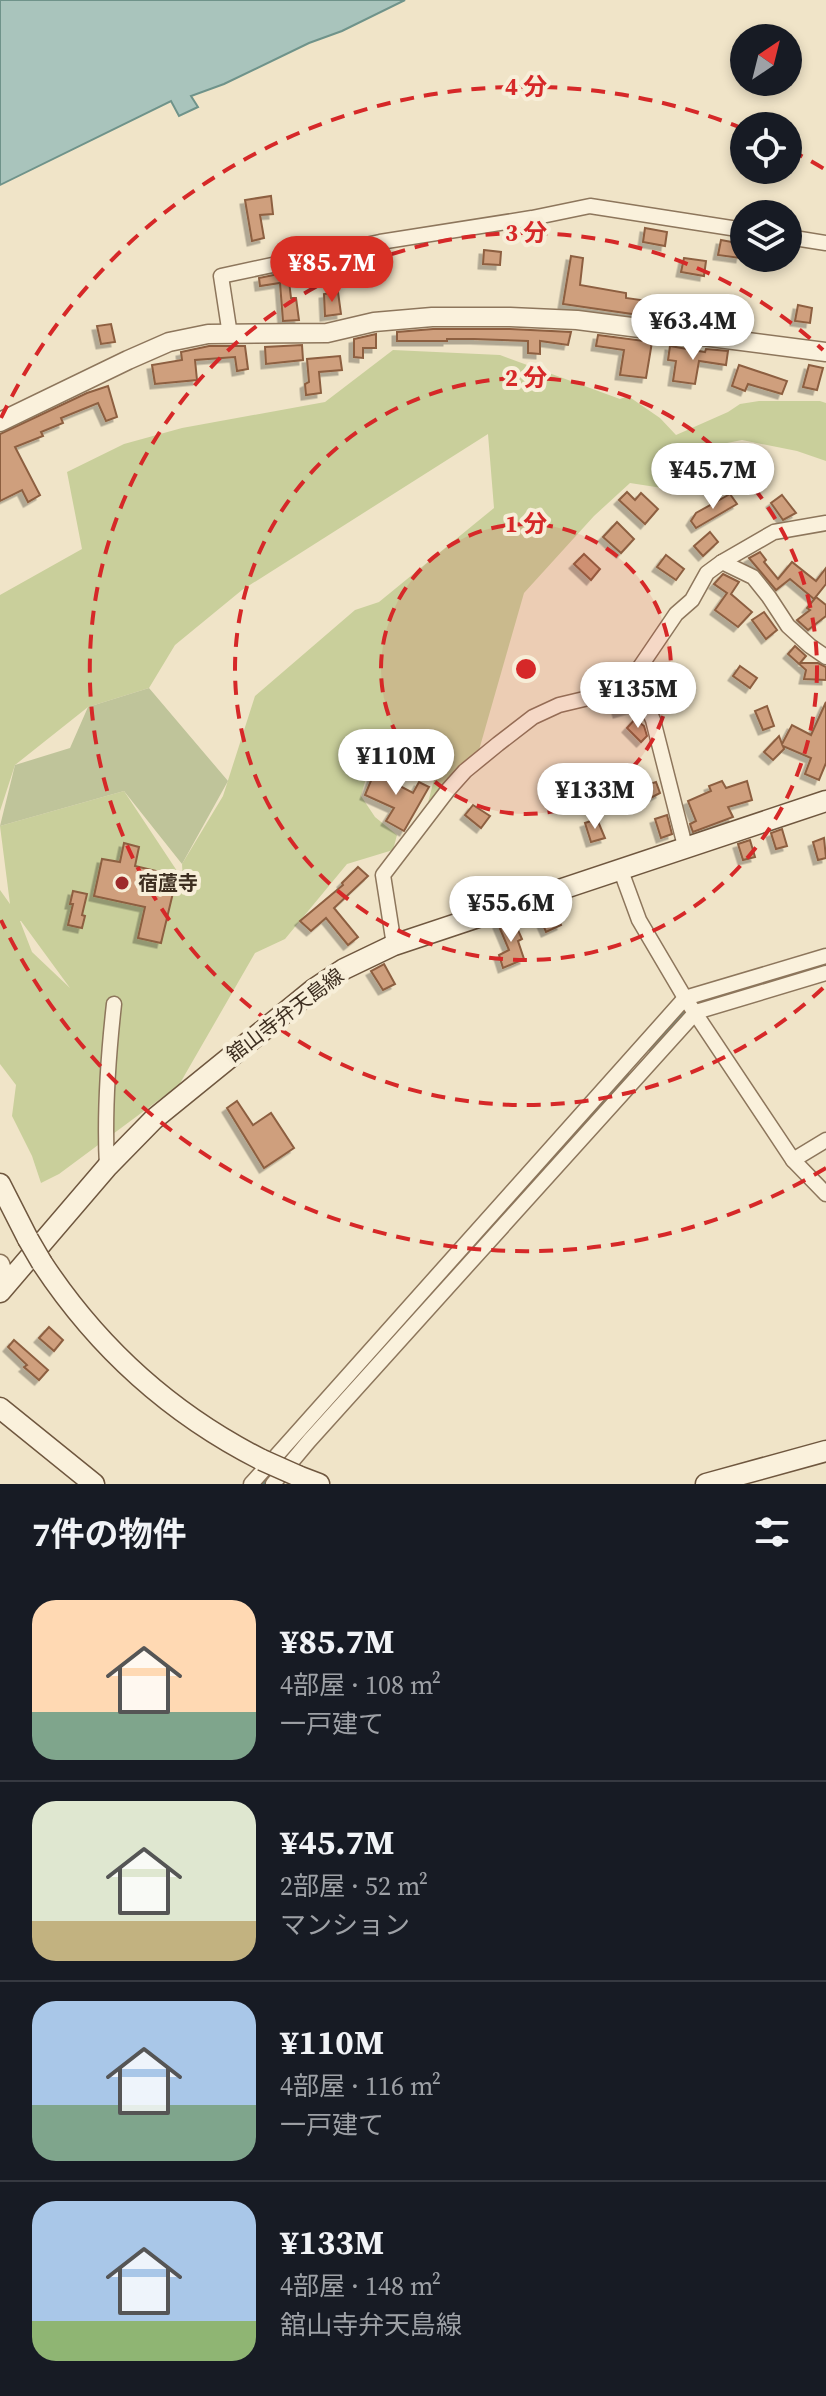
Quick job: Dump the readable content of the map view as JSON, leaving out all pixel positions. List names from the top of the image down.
{
  "streets": {
    "main road": ["舘山寺弁天島線"]
  },
  "places": ["宿蘆寺"],
  "north": "top right",
  "page": {
    "price": [
      "¥85.7M",
      "¥63.4M",
      "¥45.7M",
      "¥135M",
      "¥110M",
      "¥133M",
      "¥55.6M"
    ],
    "heading": "7件の物件",
    "list": [
      {
        "name": "¥85.7M",
        "note": "4部屋 · 108 m² · 一戸建て"
      },
      {
        "name": "¥45.7M",
        "note": "2部屋 · 52 m² · マンション"
      },
      {
        "name": "¥110M",
        "note": "4部屋 · 116 m² · 一戸建て"
      },
      {
        "name": "¥133M",
        "note": "4部屋 · 148 m² · 舘山寺弁天島線"
      }
    ]
  },
  "rings": [
    "4 分",
    "3 分",
    "2 分",
    "1 分"
  ]
}
